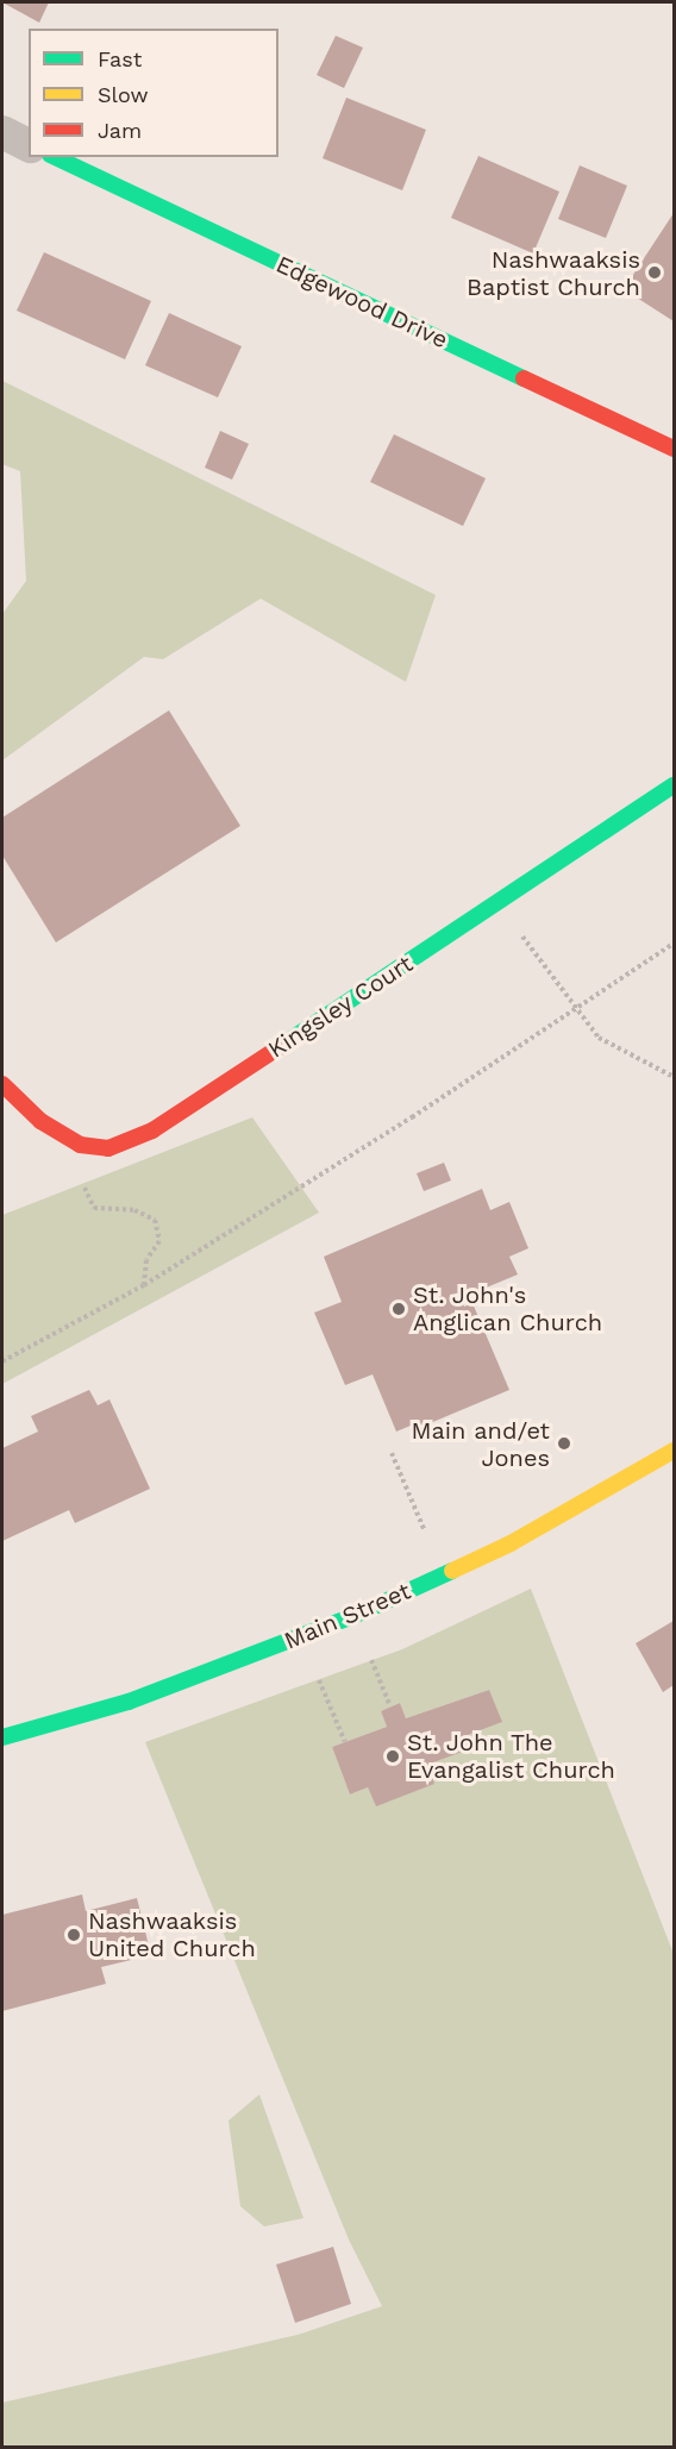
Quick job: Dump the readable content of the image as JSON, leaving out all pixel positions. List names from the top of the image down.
{
  "streets": {
    "street": ["Edgewood Drive", "Kingsley Court", "Main Street"]
  },
  "places": [
    "Nashwaaksis Baptist Church",
    "St. John's Anglican Church",
    "Main and/et Jones",
    "St. John The Evangalist Church",
    "Nashwaaksis United Church"
  ],
  "legend": ["Fast", "Slow", "Jam"]
}
